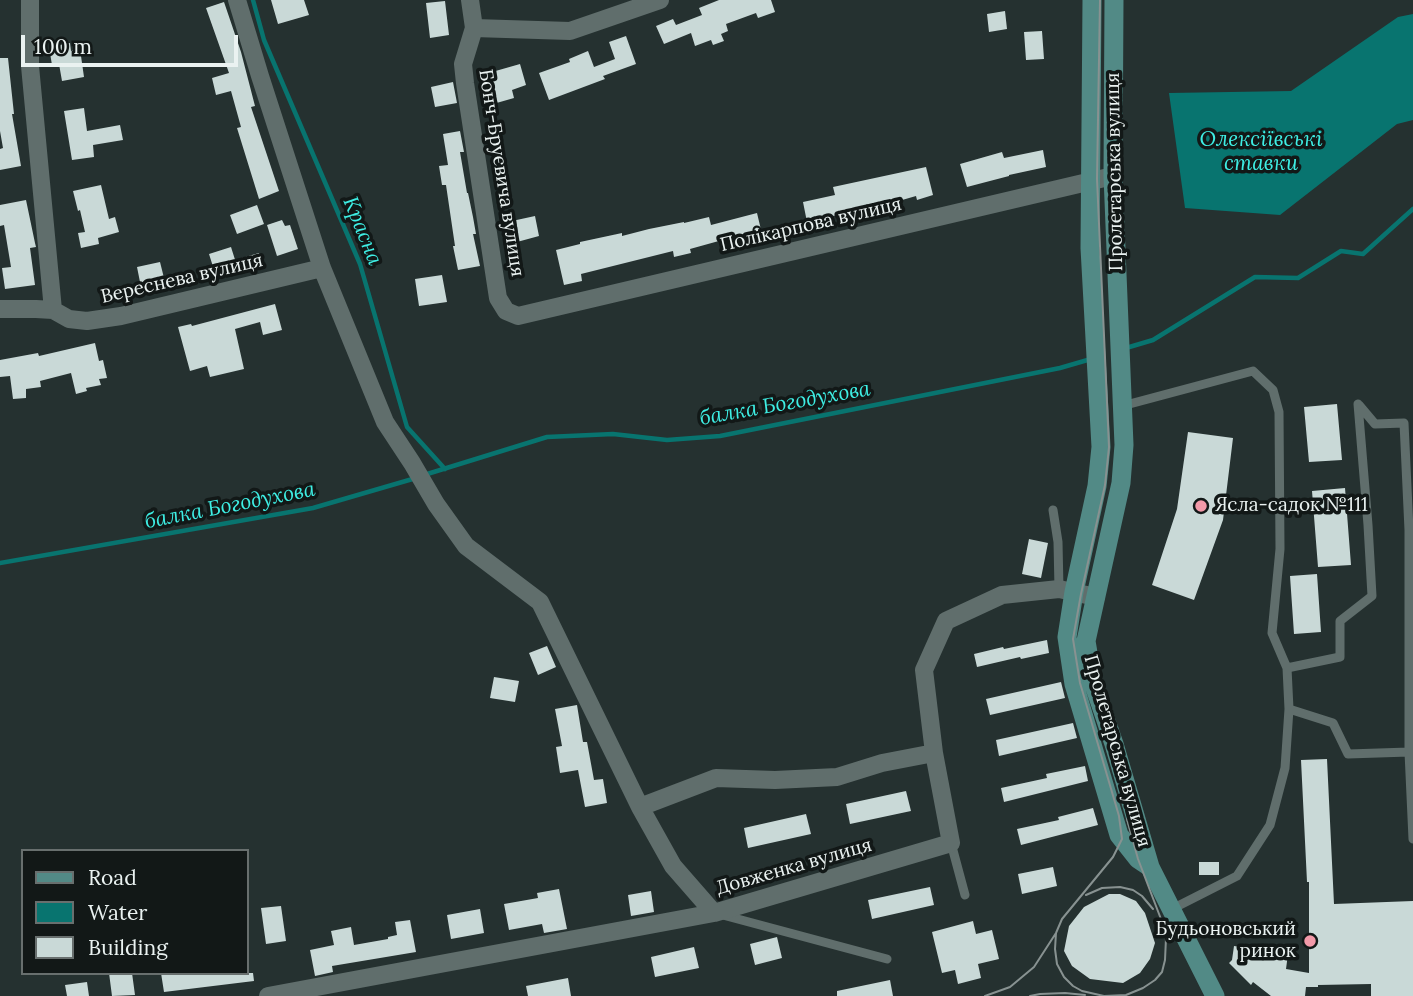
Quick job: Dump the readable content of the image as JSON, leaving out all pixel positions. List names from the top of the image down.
{
  "streets": {
    "main road": ["Пролетарська вулиця"],
    "street": [
      "Бонч-Бруєвича вулиця",
      "Полікарпова вулиця",
      "Вереснева вулиця",
      "Довженка вулиця"
    ]
  },
  "crossings": [
    ["Пролетарська вулиця", "Полікарпова вулиця"],
    ["Бонч-Бруєвича вулиця", "Полікарпова вулиця"]
  ],
  "water": ["Олексіївські ставки", "Красна", "балка Богодухова"],
  "places": ["Ясла-садок №111", "Будьоновський ринок"],
  "legend": ["Road", "Water", "Building"],
  "scale_bar": "100 m"
}
